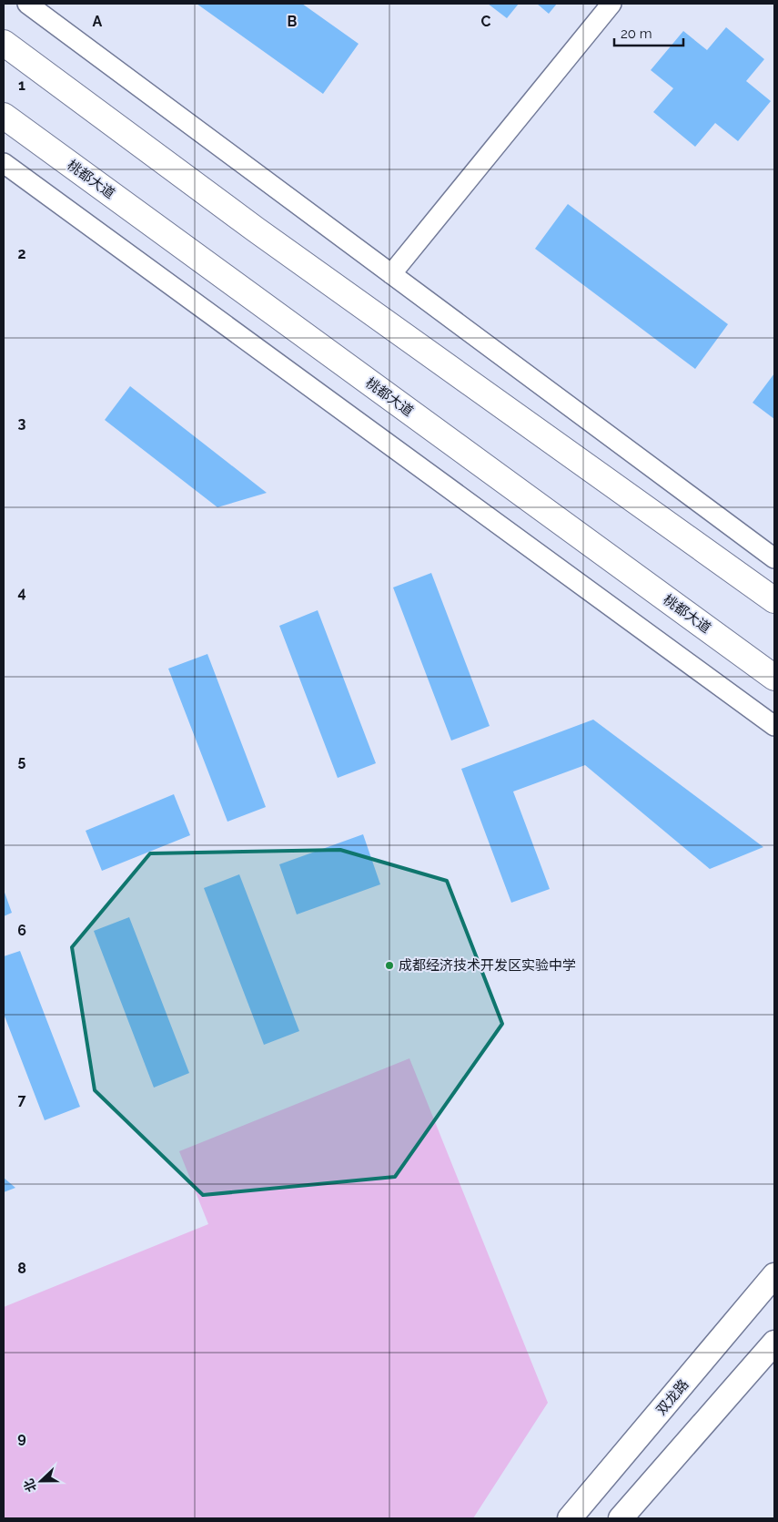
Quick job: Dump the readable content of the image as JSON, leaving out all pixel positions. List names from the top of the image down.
{
  "streets": {
    "main road": ["桃都大道"],
    "street": ["双龙路"]
  },
  "places": ["成都经济技术开发区实验中学"],
  "scale_bar": "20 m",
  "north": "left",
  "grid": {
    "columns": ["A", "B", "C"],
    "rows": [
      "1",
      "2",
      "3",
      "4",
      "5",
      "6",
      "7",
      "8",
      "9"
    ]
  }
}
